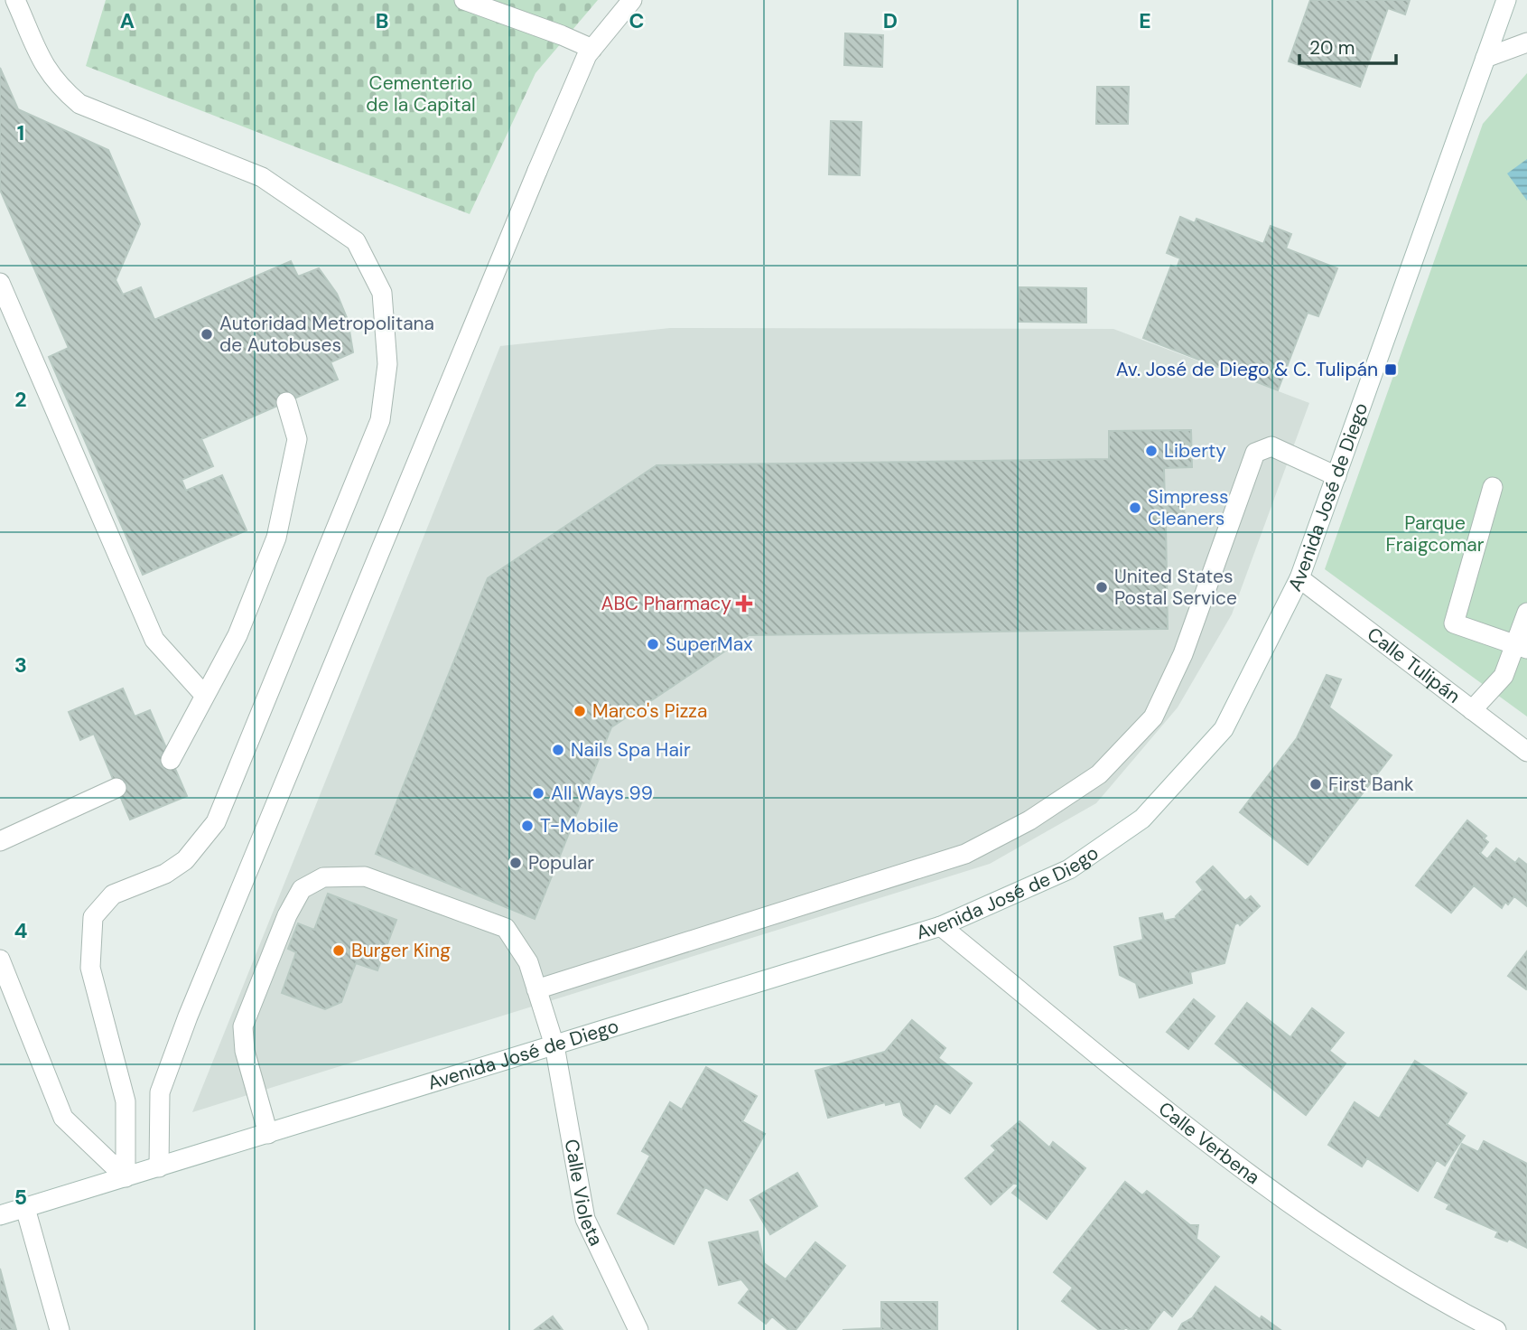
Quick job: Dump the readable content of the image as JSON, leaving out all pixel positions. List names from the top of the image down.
{
  "streets": {
    "street": [
      "Avenida José de Diego",
      "Calle Tulipán",
      "Calle Verbena",
      "Calle Violeta"
    ]
  },
  "crossings": [
    ["Avenida José de Diego", "Calle Tulipán"],
    ["Avenida José de Diego", "Calle Verbena"],
    ["Avenida José de Diego", "Calle Violeta"]
  ],
  "parks": ["Cementerio de la Capital", "Parque Fraigcomar"],
  "places": {
    "other": [
      "Autoridad Metropolitana de Autobuses",
      "Liberty",
      "Simpress Cleaners",
      "United States Postal Service",
      "SuperMax",
      "Marco's Pizza",
      "Nails Spa Hair",
      "First Bank",
      "All Ways 99",
      "T-Mobile",
      "Popular",
      "Burger King"
    ],
    "transit": ["Av. José de Diego & C. Tulipán"],
    "health": ["ABC Pharmacy"]
  },
  "scale_bar": "20 m",
  "grid": {
    "columns": [
      "A",
      "B",
      "C",
      "D",
      "E"
    ],
    "rows": [
      "1",
      "2",
      "3",
      "4",
      "5"
    ]
  }
}
